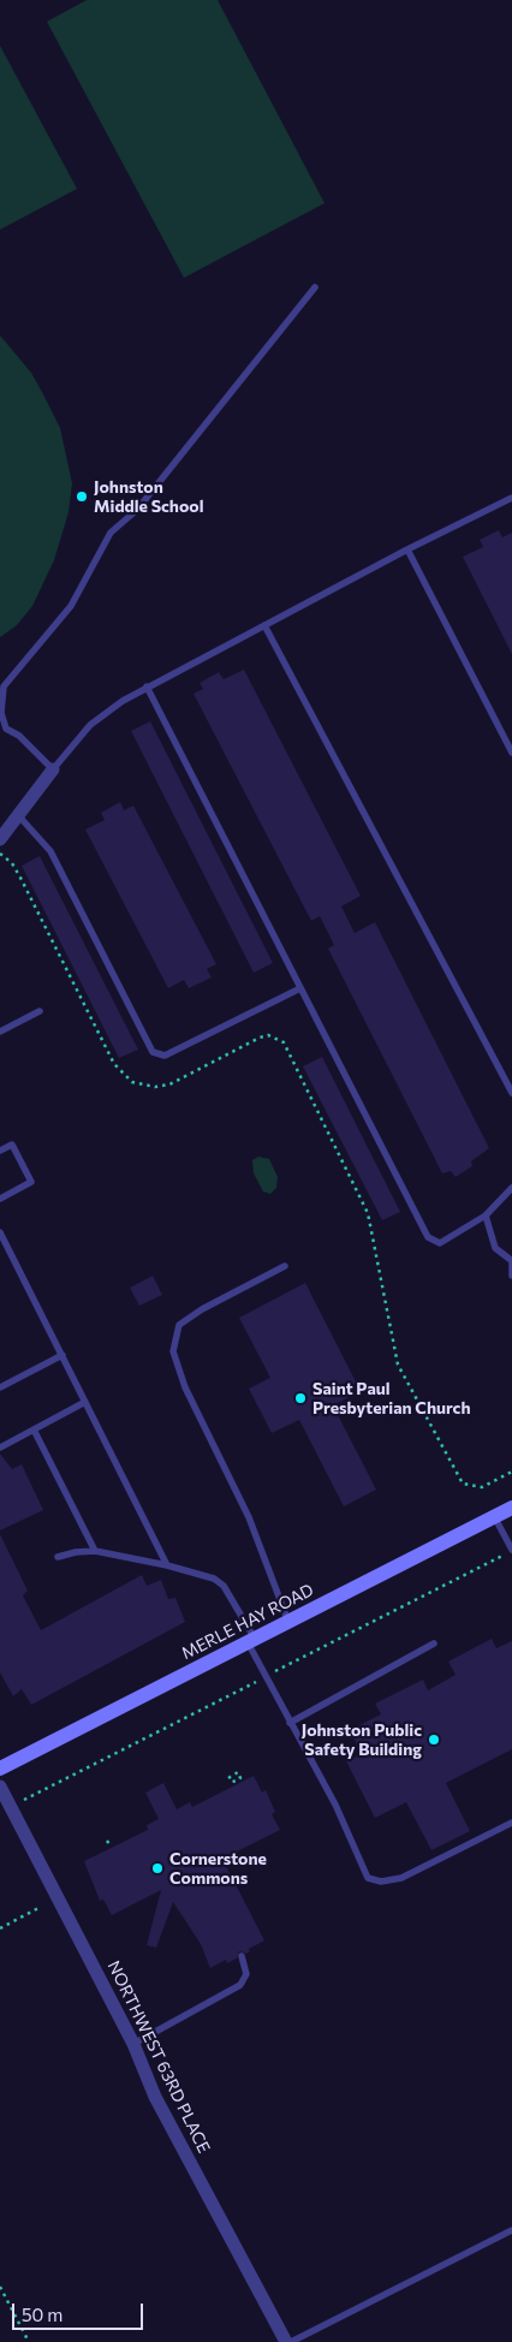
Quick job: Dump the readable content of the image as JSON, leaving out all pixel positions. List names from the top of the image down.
{
  "streets": {
    "main road": ["MERLE HAY ROAD"],
    "street": ["NORTHWEST 63RD PLACE"]
  },
  "places": [
    "Johnston Middle School",
    "Saint Paul Presbyterian Church",
    "Johnston Public Safety Building",
    "Cornerstone Commons"
  ],
  "scale_bar": "50 m"
}
